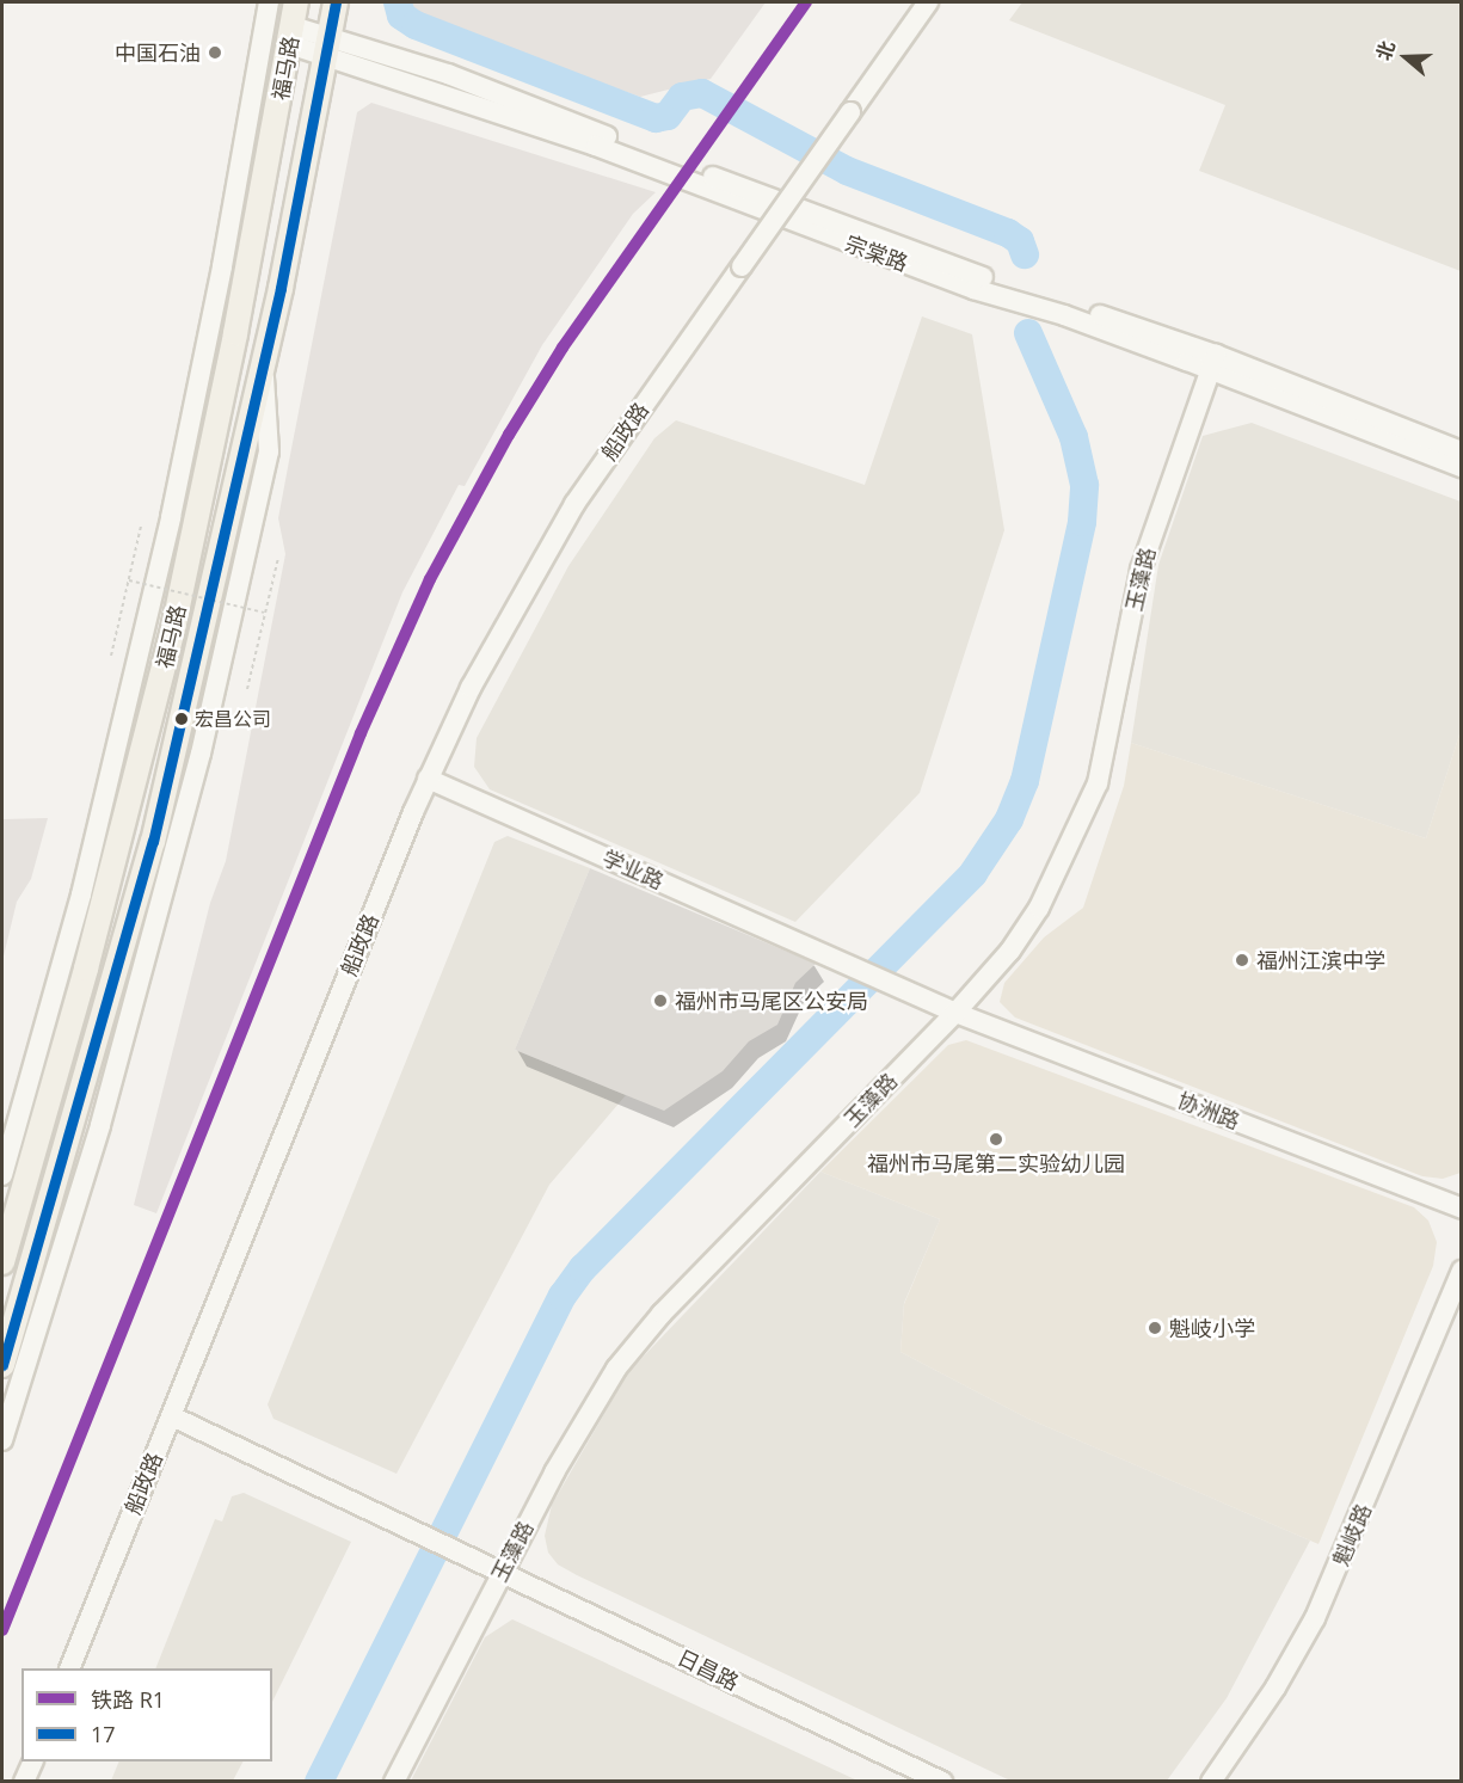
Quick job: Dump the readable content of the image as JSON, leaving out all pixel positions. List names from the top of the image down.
{
  "streets": {
    "main road": ["福马路"],
    "street": [
      "宗棠路",
      "船政路",
      "玉藻路",
      "学业路",
      "协洲路",
      "魁岐路",
      "日昌路"
    ]
  },
  "crossings": [
    ["福马路", "宗棠路"],
    ["宗棠路", "玉藻路"],
    ["船政路", "学业路"],
    ["船政路", "日昌路"],
    ["玉藻路", "协洲路"],
    ["玉藻路", "日昌路"],
    ["学业路", "协洲路"]
  ],
  "places": [
    "中国石油",
    "宏昌公司",
    "福州江滨中学",
    "福州市马尾区公安局",
    "福州市马尾第二实验幼儿园",
    "魁岐小学"
  ],
  "lines": ["rail line R1", "transit line 17"],
  "legend": ["铁路 R1", "17"],
  "north": "left"
}
